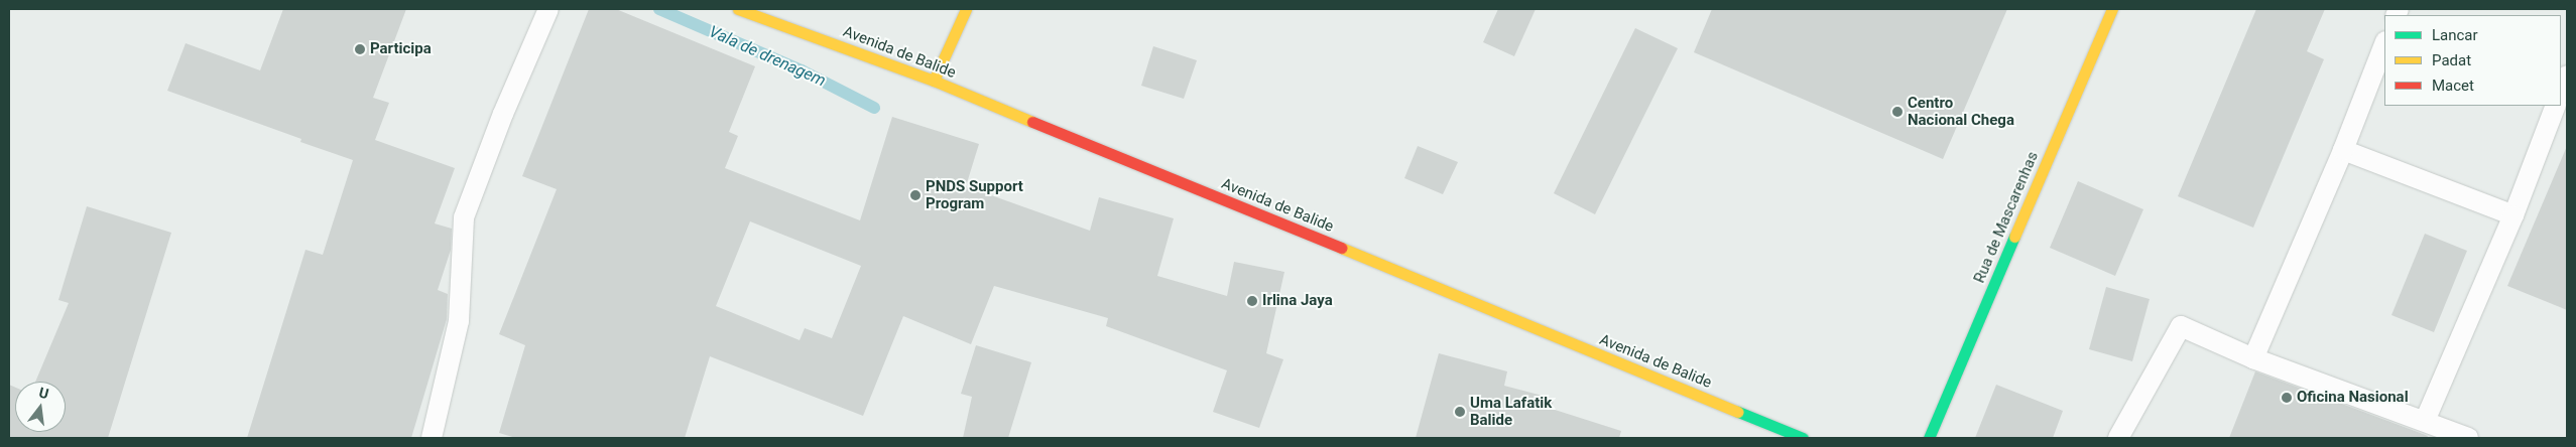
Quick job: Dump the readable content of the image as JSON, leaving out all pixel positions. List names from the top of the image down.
{
  "streets": {
    "main road": ["Avenida de Balide", "Rua de Mascarenhas"]
  },
  "water": ["Vala de drenagem"],
  "places": [
    "Participa",
    "Centro Nacional Chega",
    "PNDS Support Program",
    "Irlina Jaya",
    "Oficina Nasional",
    "Uma Lafatik Balide"
  ],
  "legend": ["Lancar", "Padat", "Macet"],
  "north": "top"
}
